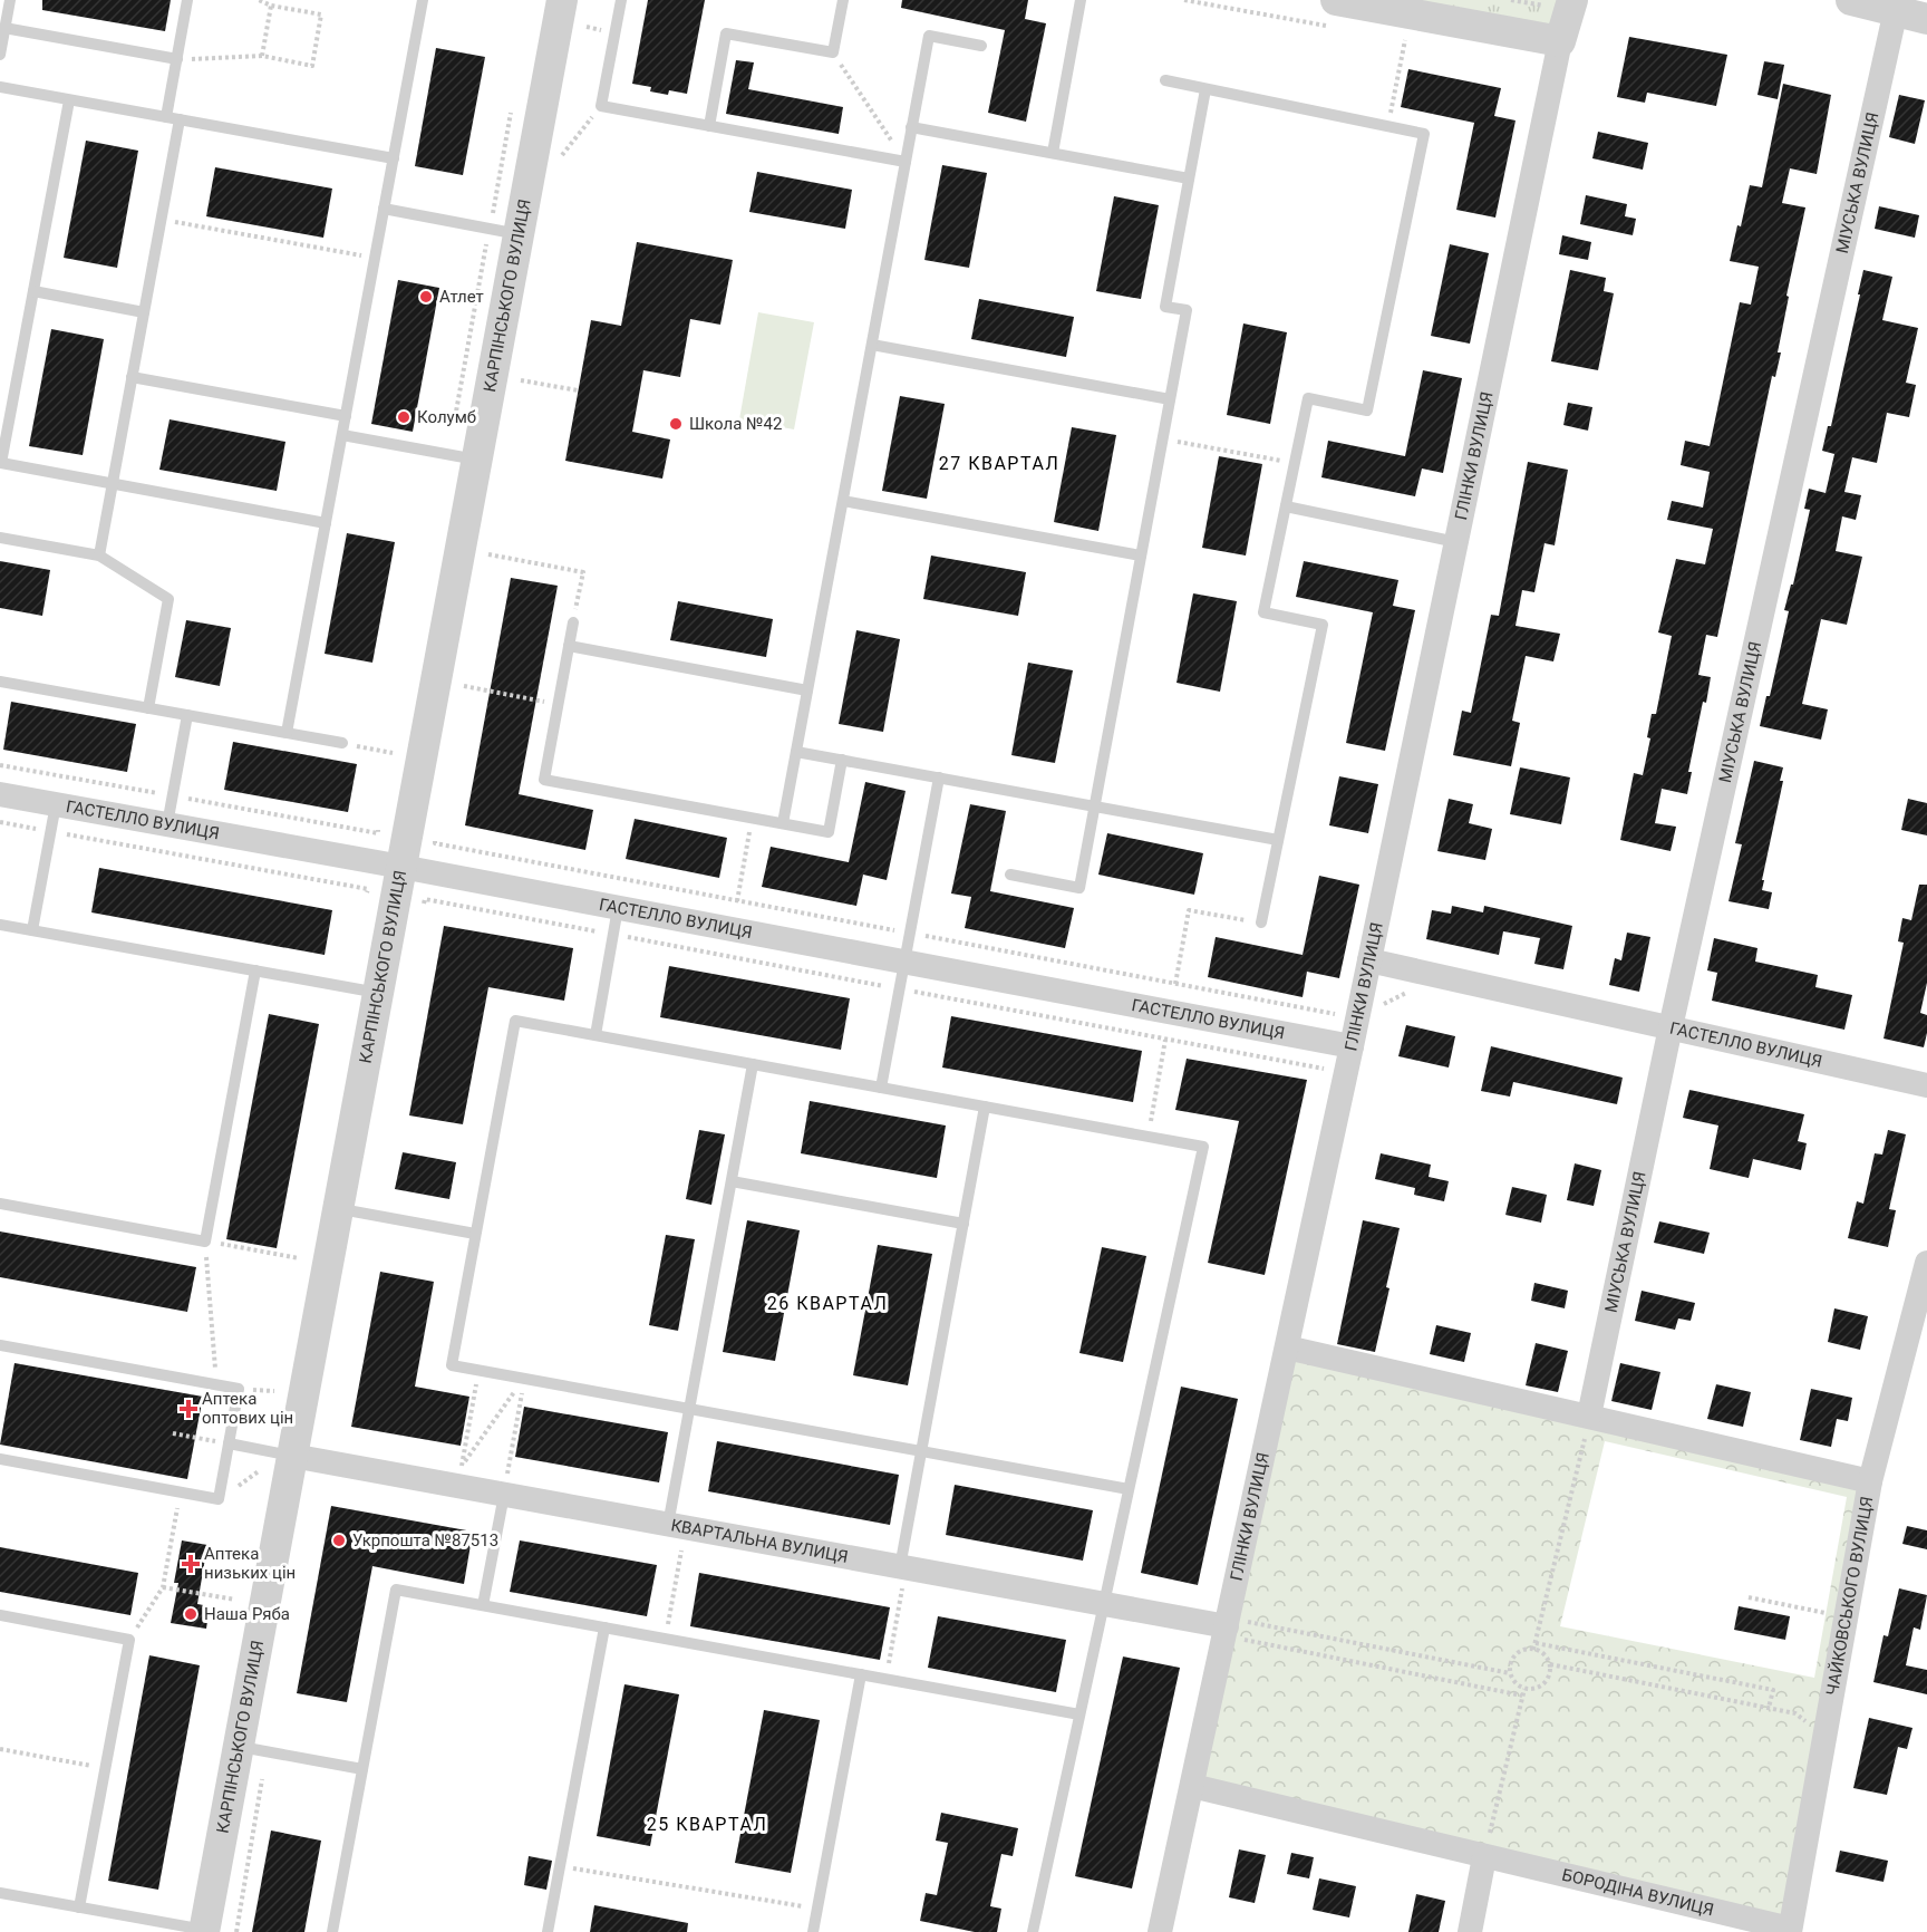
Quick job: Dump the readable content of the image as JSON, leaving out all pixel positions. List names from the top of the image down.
{
  "streets": {
    "street": [
      "МІУСЬКА ВУЛИЦЯ",
      "КАРПІНСЬКОГО ВУЛИЦЯ",
      "ГЛІНКИ ВУЛИЦЯ",
      "ГАСТЕЛЛО ВУЛИЦЯ",
      "КВАРТАЛЬНА ВУЛИЦЯ",
      "ЧАЙКОВСЬКОГО ВУЛИЦЯ",
      "БОРОДІНА ВУЛИЦЯ"
    ]
  },
  "crossings": [
    ["МІУСЬКА ВУЛИЦЯ", "ГАСТЕЛЛО ВУЛИЦЯ"],
    ["КАРПІНСЬКОГО ВУЛИЦЯ", "ГАСТЕЛЛО ВУЛИЦЯ"],
    ["КАРПІНСЬКОГО ВУЛИЦЯ", "КВАРТАЛЬНА ВУЛИЦЯ"],
    ["ГЛІНКИ ВУЛИЦЯ", "ГАСТЕЛЛО ВУЛИЦЯ"],
    ["ГЛІНКИ ВУЛИЦЯ", "КВАРТАЛЬНА ВУЛИЦЯ"],
    ["ГЛІНКИ ВУЛИЦЯ", "БОРОДІНА ВУЛИЦЯ"],
    ["ЧАЙКОВСЬКОГО ВУЛИЦЯ", "БОРОДІНА ВУЛИЦЯ"]
  ],
  "districts": ["27 КВАРТАЛ", "26 КВАРТАЛ", "25 КВАРТАЛ"],
  "places": {
    "other": [
      "Атлет",
      "Колумб",
      "Школа №42",
      "Укрпошта №87513",
      "Наша Ряба"
    ],
    "health": ["Аптека оптових цін", "Аптека низьких цін"]
  }
}
